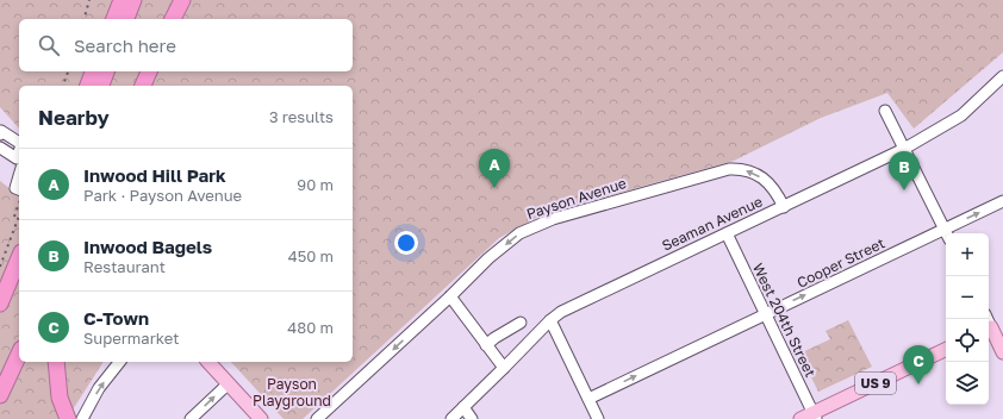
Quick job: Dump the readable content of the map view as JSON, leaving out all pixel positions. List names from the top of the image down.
{
  "streets": {
    "main road": ["US 9"],
    "street": [
      "Payson Avenue",
      "Seaman Avenue",
      "Cooper Street",
      "West 204th Street"
    ]
  },
  "crossings": [
    ["Payson Avenue", "Seaman Avenue"],
    ["Seaman Avenue", "West 204th Street"],
    ["Cooper Street", "West 204th Street"],
    ["West 204th Street", "US 9"]
  ],
  "one_way": ["Payson Avenue", "Cooper Street"],
  "parks": ["Payson Playground"],
  "page": {
    "search": "Search here",
    "heading": ["Nearby", "3 results"],
    "list": [
      {
        "mark": "A",
        "name": "Inwood Hill Park",
        "note": "Park · Payson Avenue",
        "value": "90 m"
      },
      {
        "mark": "B",
        "name": "Inwood Bagels",
        "note": "Restaurant",
        "value": "450 m"
      },
      {
        "mark": "C",
        "name": "C-Town",
        "note": "Supermarket",
        "value": "480 m"
      }
    ],
    "pins": ["A", "B", "C"],
    "map_buttons": ["+", "−"]
  }
}
